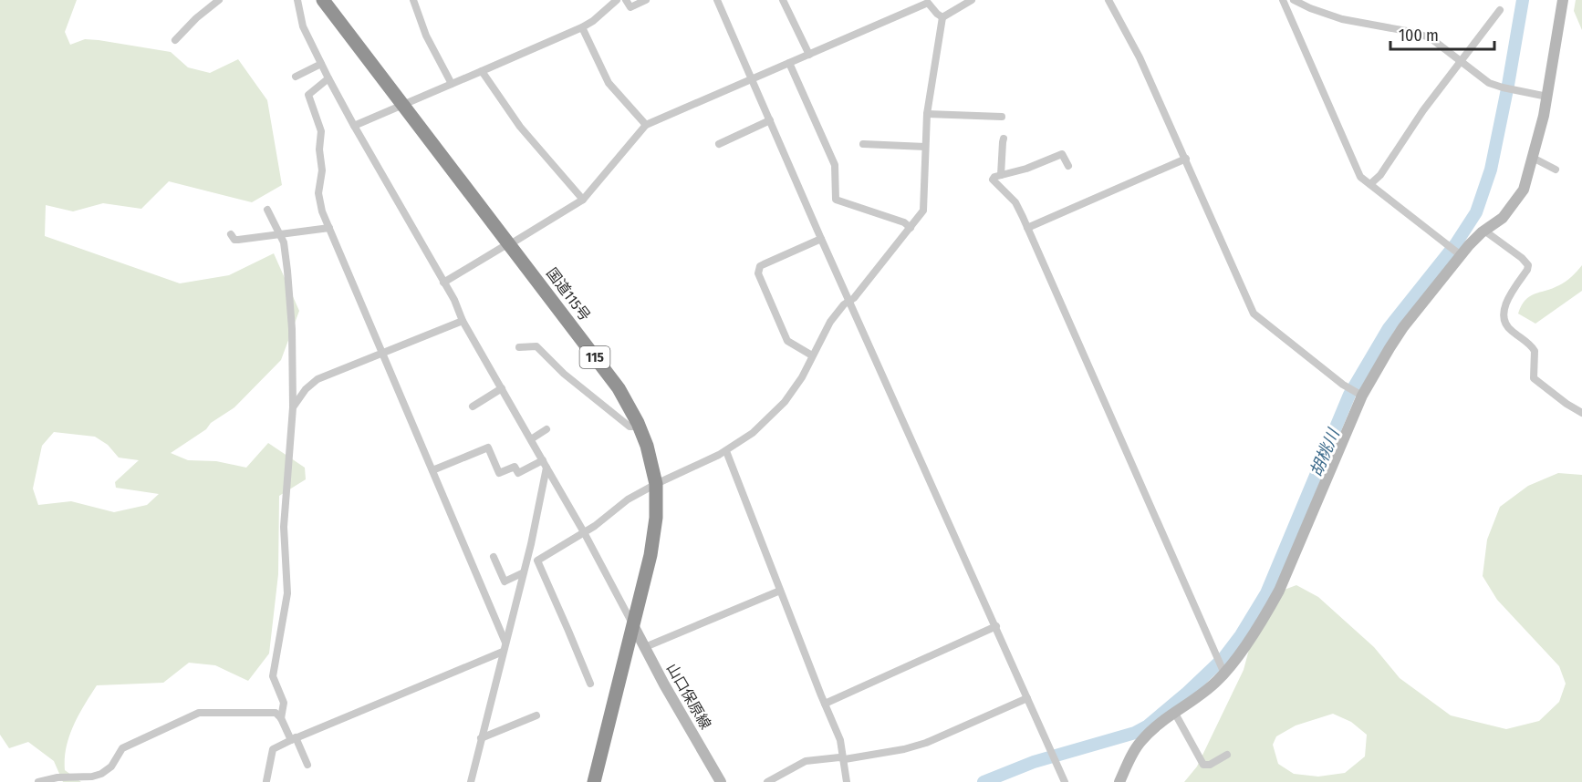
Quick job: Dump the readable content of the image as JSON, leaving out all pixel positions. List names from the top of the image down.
{
  "streets": {
    "highway": ["国道115号", "115"],
    "street": ["山口保原線"]
  },
  "crossings": [
    ["国道115号", "山口保原線"]
  ],
  "water": ["胡桃川"],
  "scale_bar": "100 m"
}
